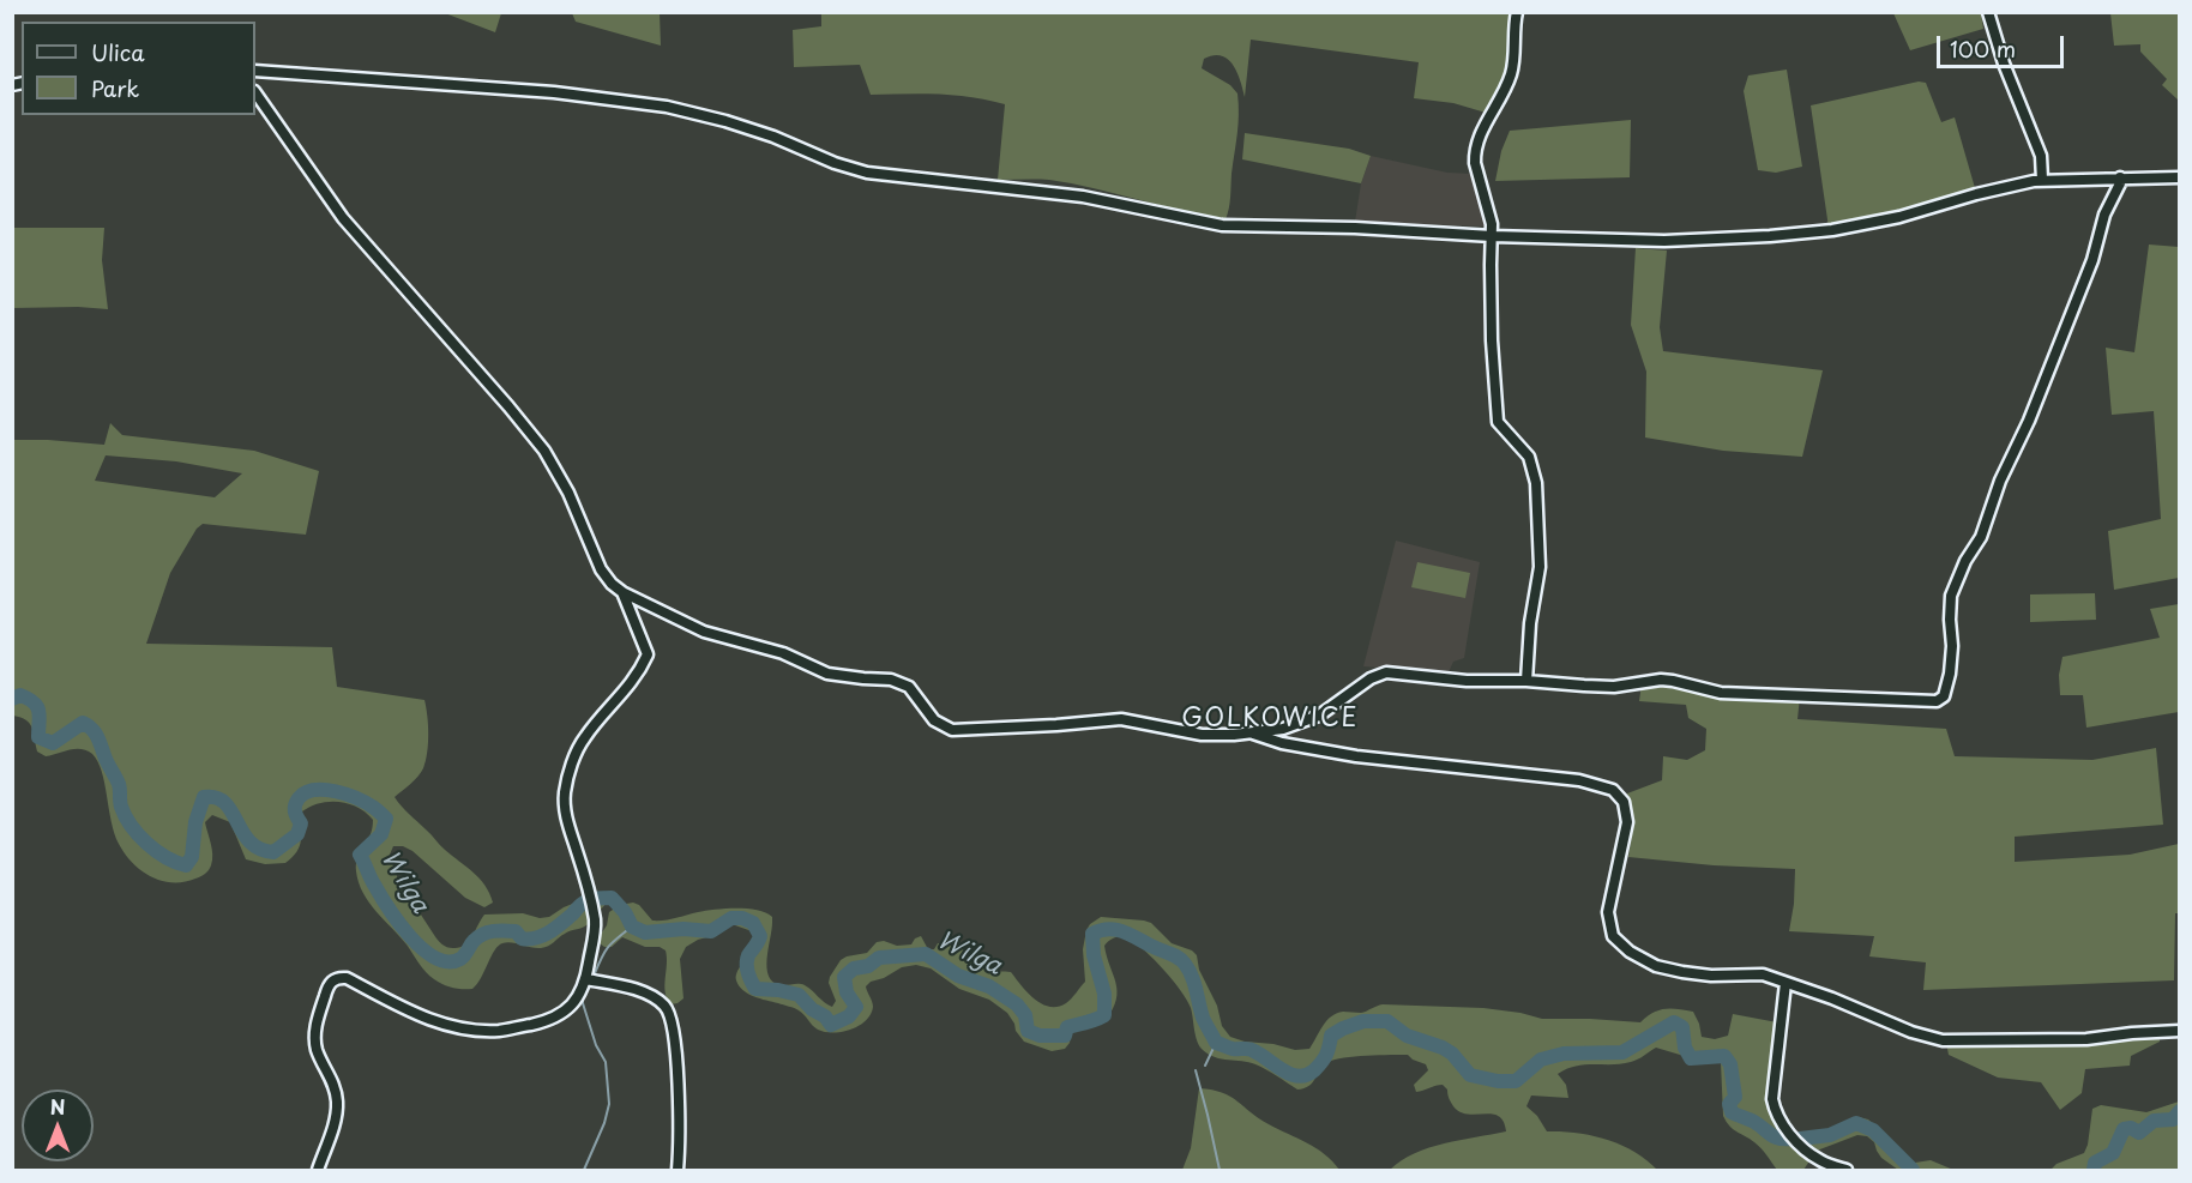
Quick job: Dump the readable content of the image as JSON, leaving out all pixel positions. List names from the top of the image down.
{
  "districts": ["GOLKOWICE"],
  "water": ["Wilga"],
  "legend": ["Ulica", "Park"],
  "scale_bar": "100 m",
  "north": "top"
}
